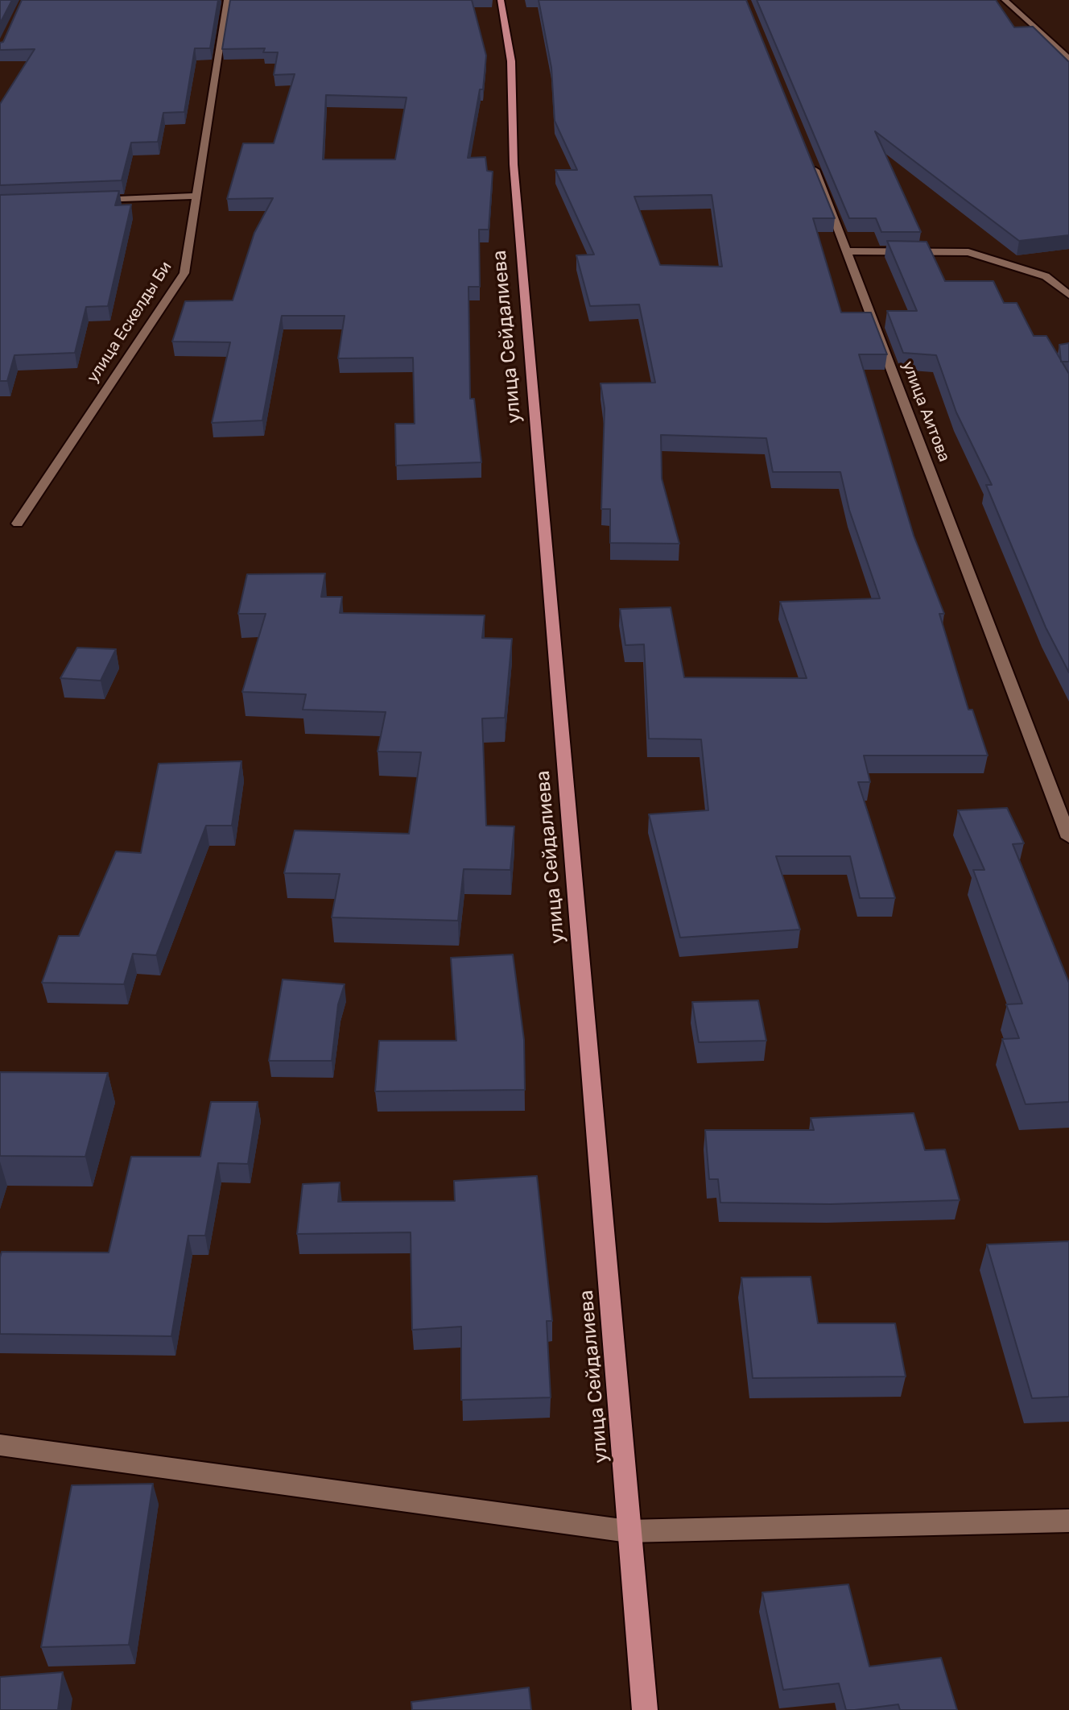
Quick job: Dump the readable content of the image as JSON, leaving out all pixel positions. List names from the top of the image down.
{
  "streets": {
    "main road": ["улица Сейдалиева"],
    "street": ["улица Ескелды Би", "улица Аитова"]
  }
}
